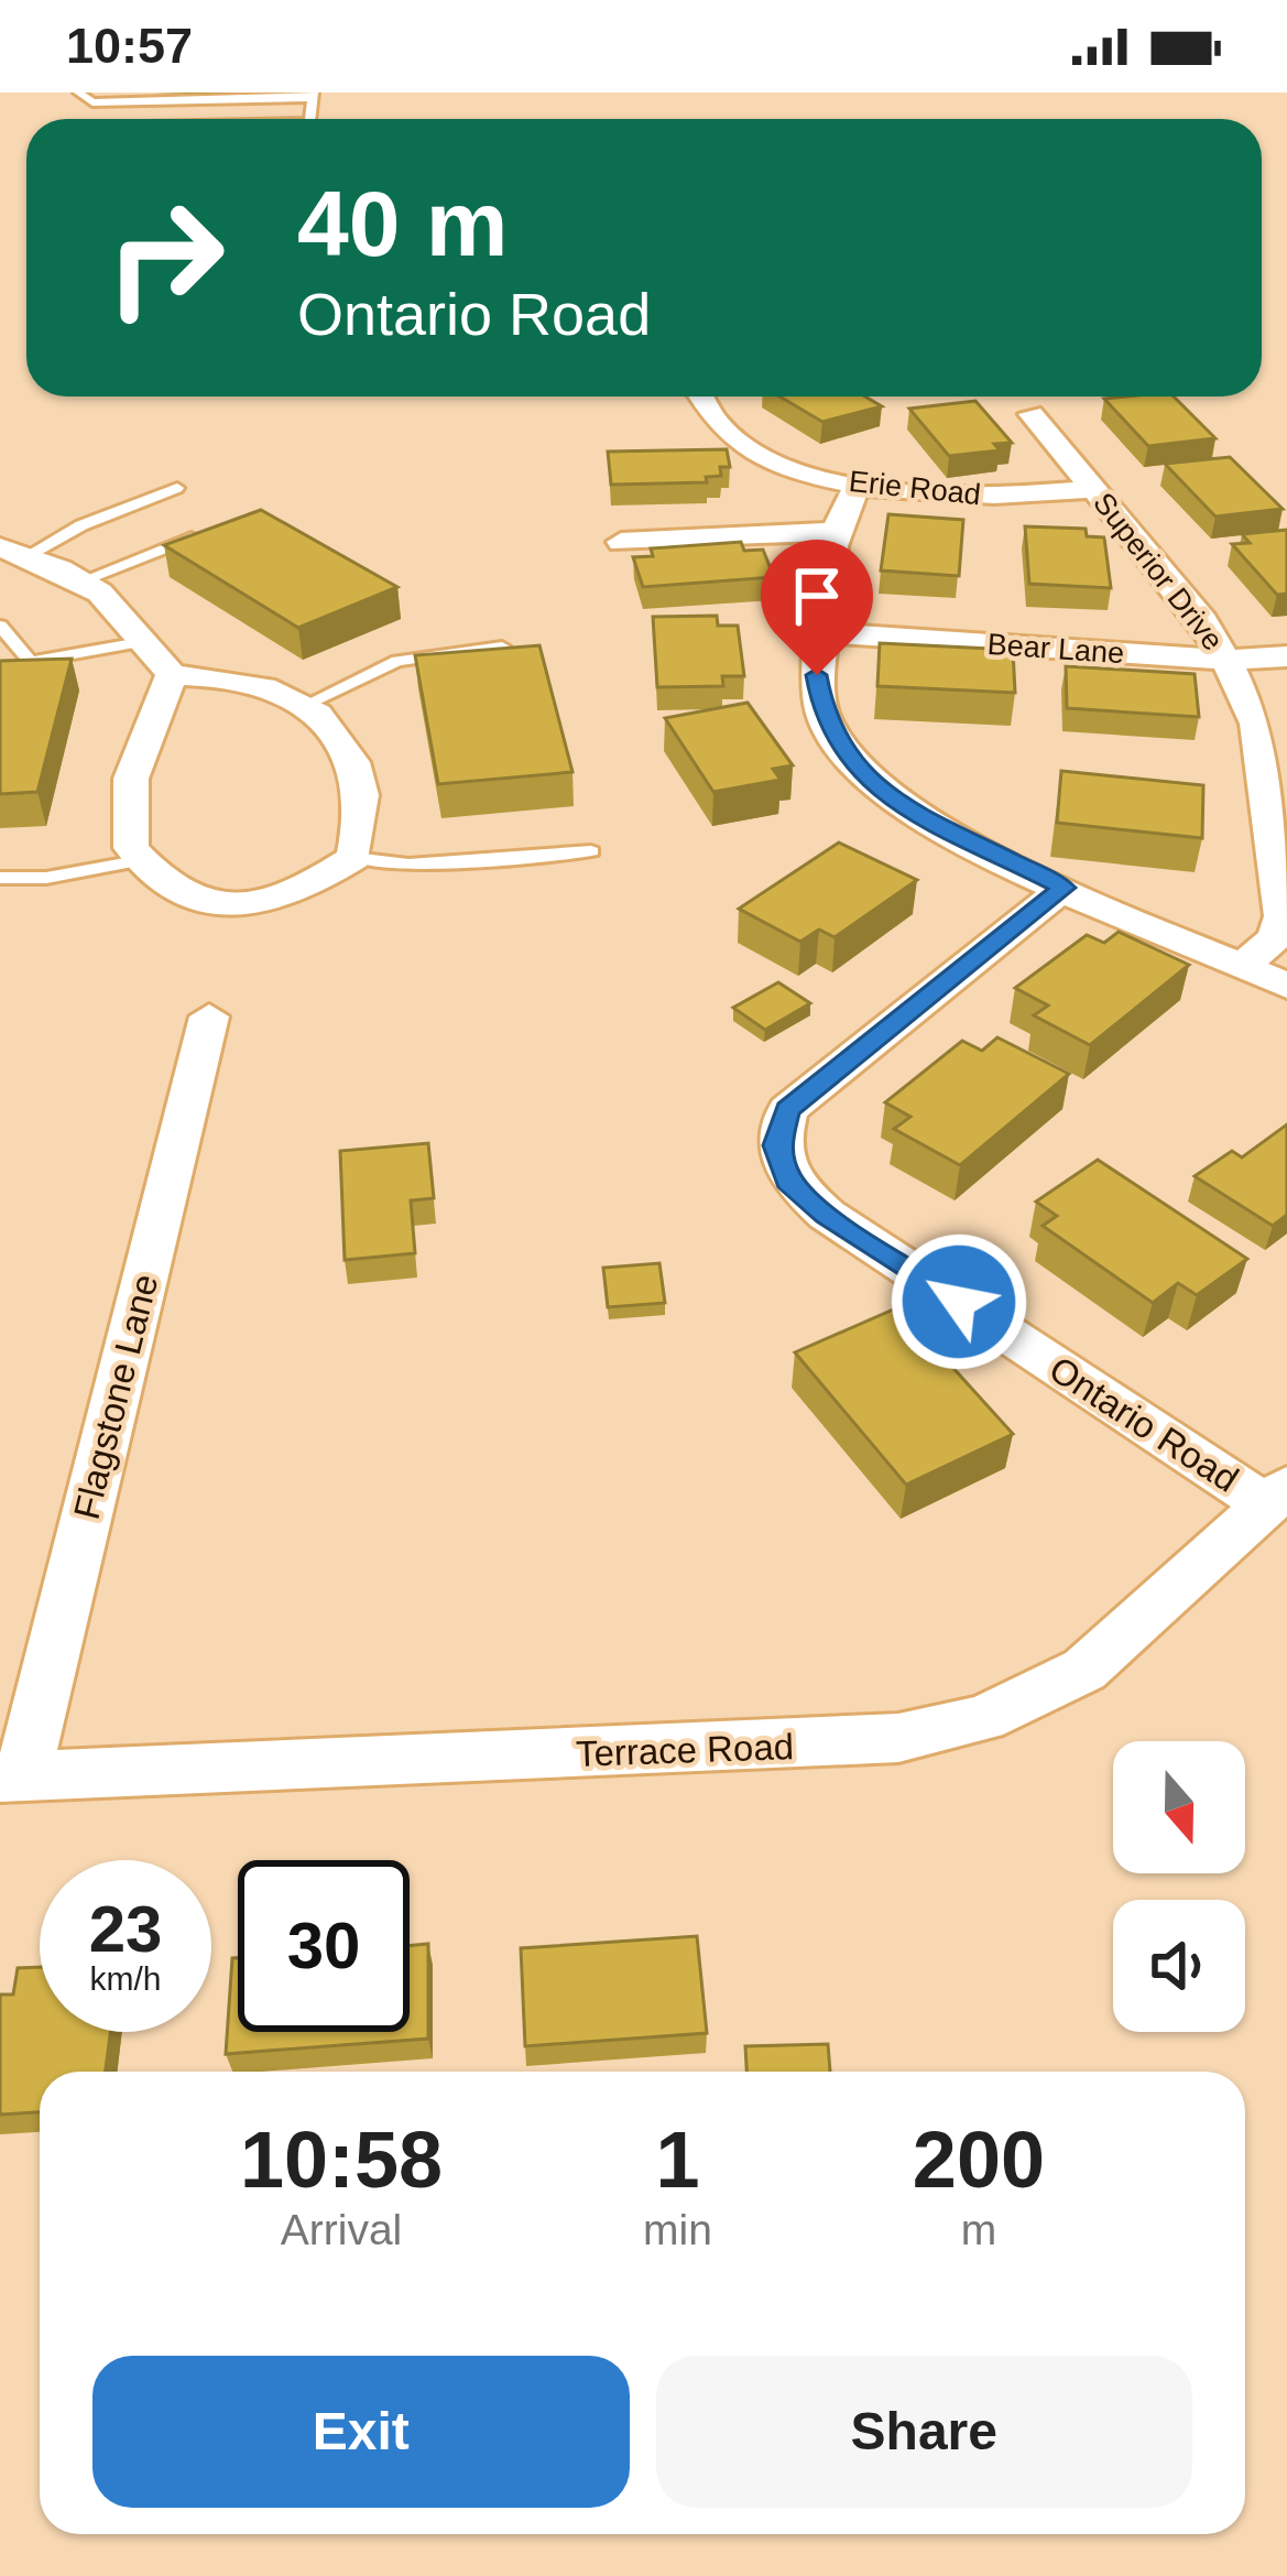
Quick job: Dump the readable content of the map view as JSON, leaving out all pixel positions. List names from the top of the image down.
{
  "streets": {
    "street": [
      "Erie Road",
      "Superior Drive",
      "Bear Lane",
      "Flagstone Lane",
      "Ontario Road",
      "Terrace Road"
    ]
  },
  "crossings": [
    ["Erie Road", "Superior Drive"],
    ["Superior Drive", "Bear Lane"],
    ["Flagstone Lane", "Terrace Road"],
    ["Ontario Road", "Terrace Road"]
  ],
  "north": "bottom",
  "page": {
    "status": "10:57",
    "turn": ["40 m", "Ontario Road"],
    "speed": "23 km/h",
    "limit": "30",
    "eta": [
      "10:58",
      "Arrival",
      "1",
      "min",
      "200",
      "m"
    ],
    "buttons": ["Exit", "Share"]
  }
}
